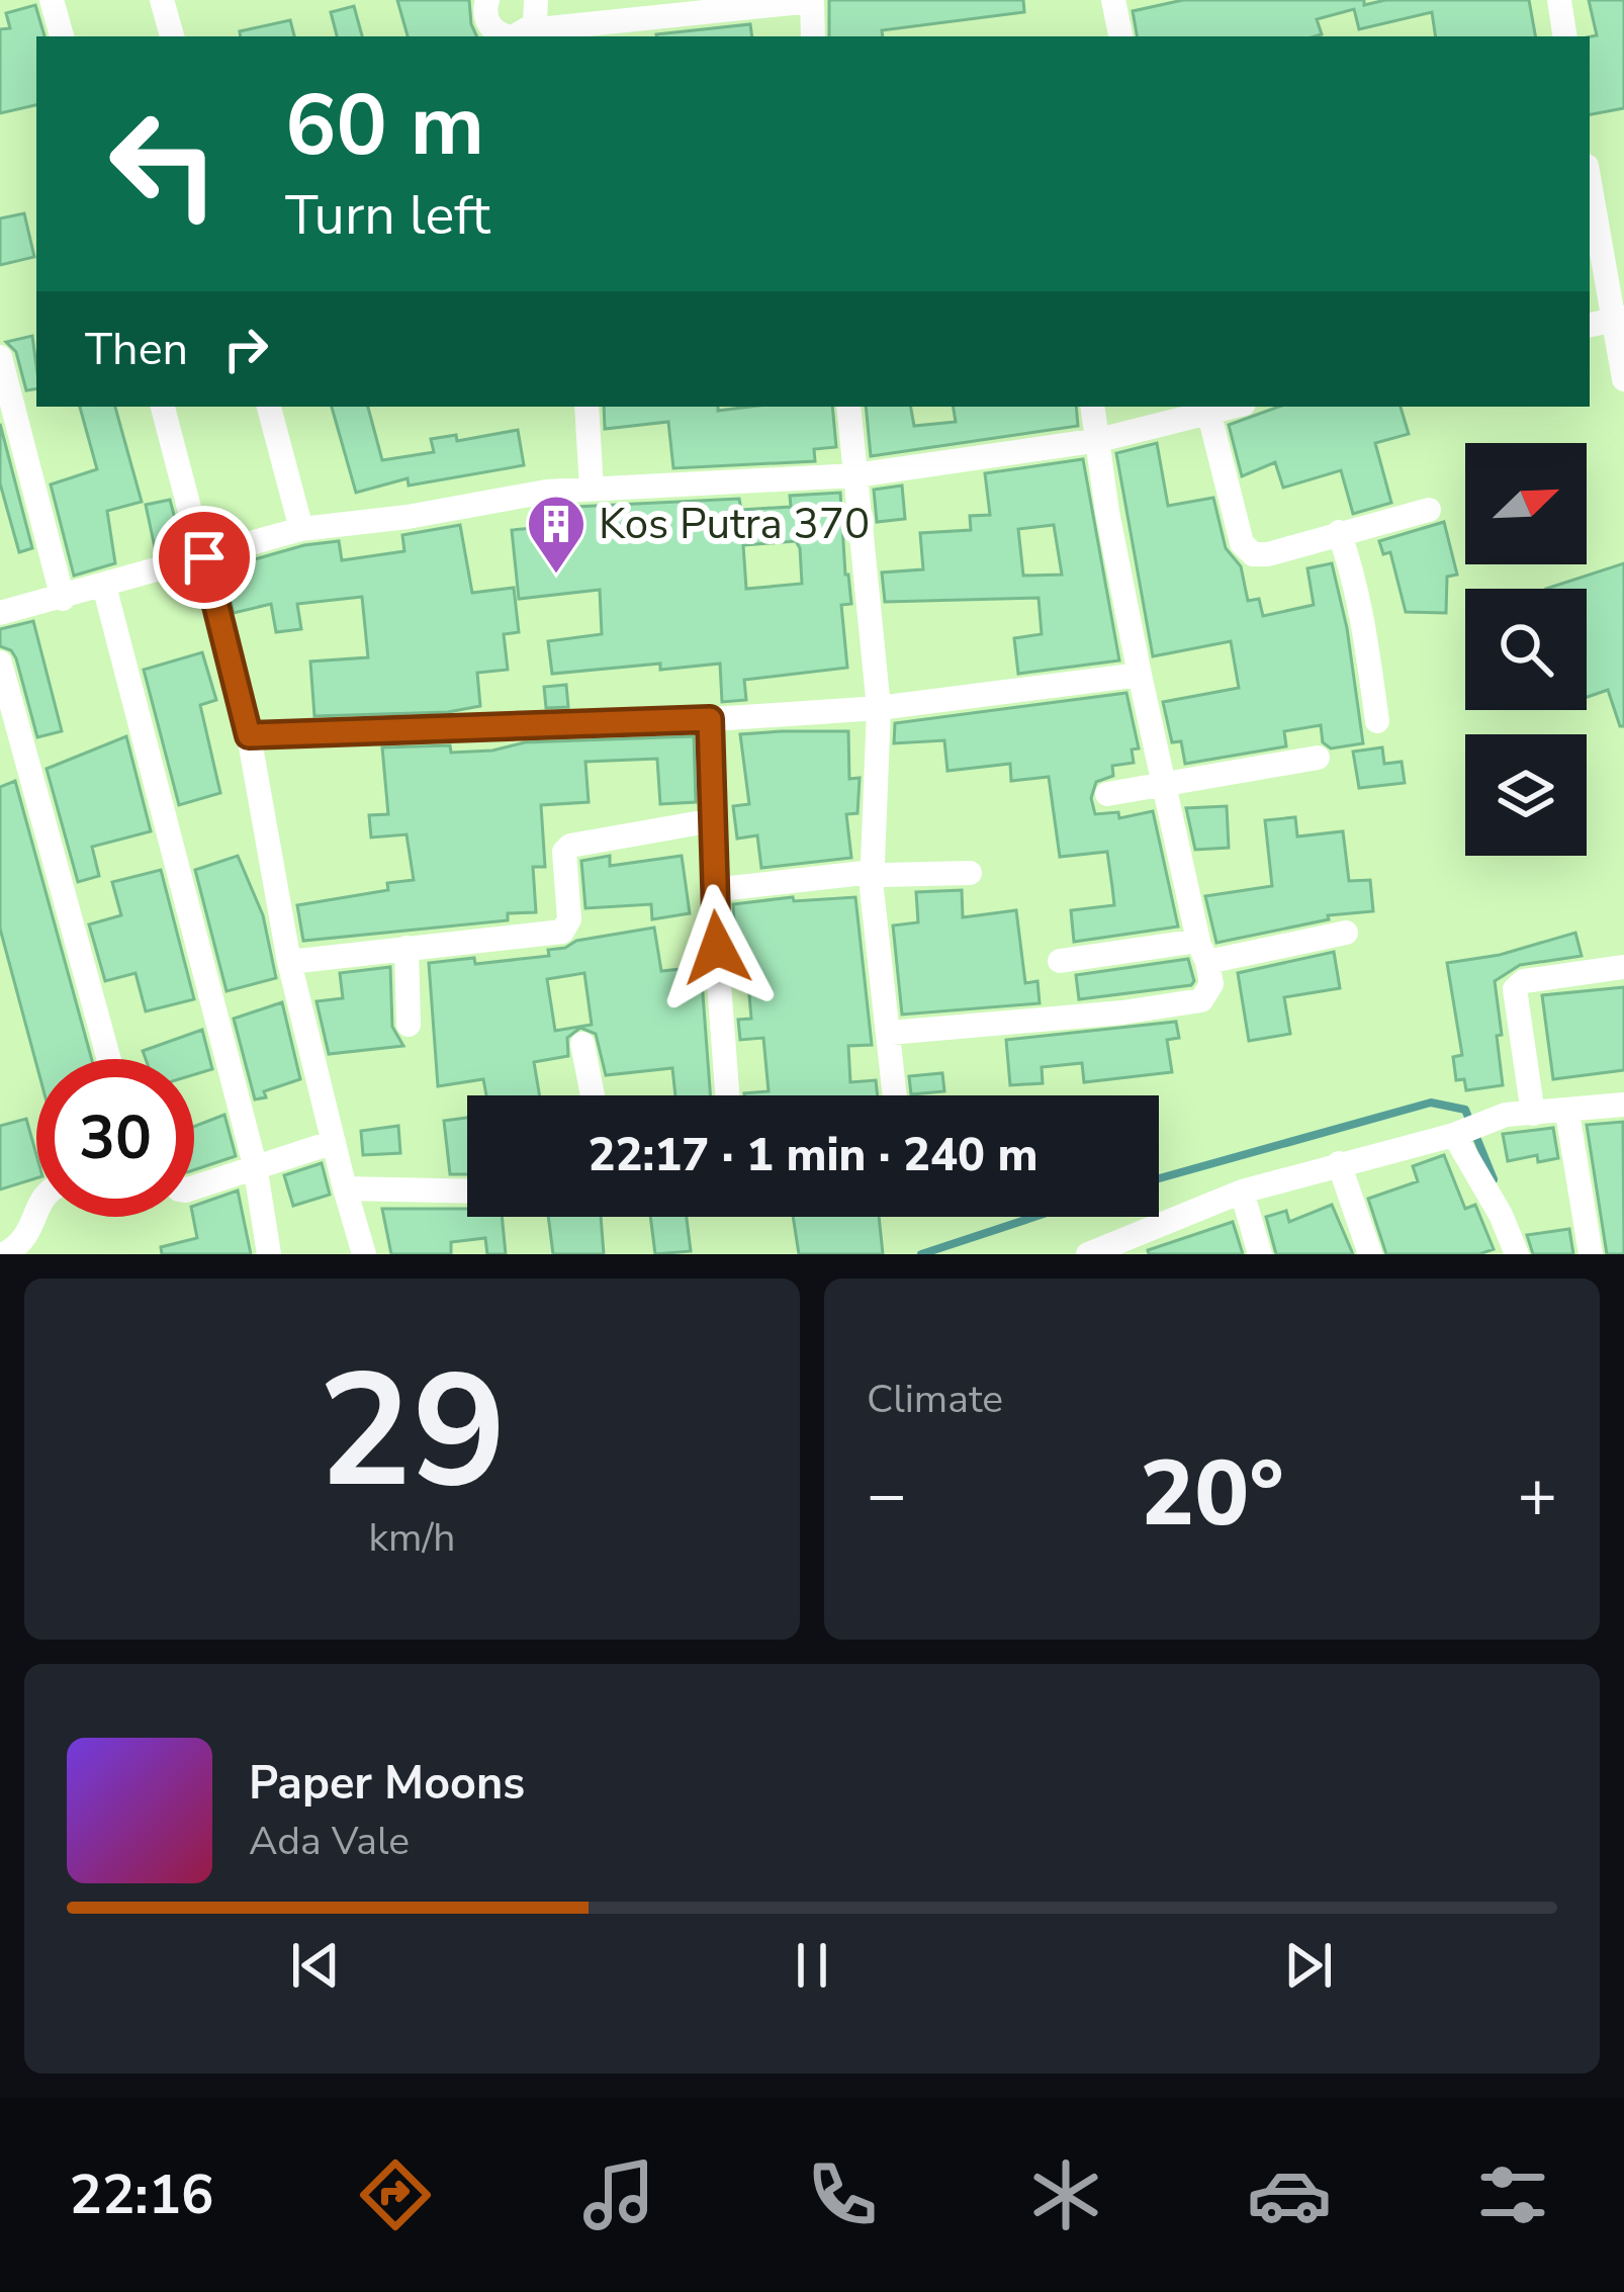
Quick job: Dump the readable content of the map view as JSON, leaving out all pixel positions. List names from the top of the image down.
{
  "places": {
    "building": ["Kos Putra 370"]
  },
  "north": "top right",
  "page": {
    "turn": ["60 m", "Turn left"],
    "then": "Then",
    "limit": "30",
    "trip": "22:17 · 1 min · 240 m",
    "tile": [
      ["29", "km/h"],
      "Climate"
    ],
    "heat": ["−", "20°", "+"],
    "song": ["Paper Moons", "Ada Vale"],
    "tabs": "22:16"
  }
}
